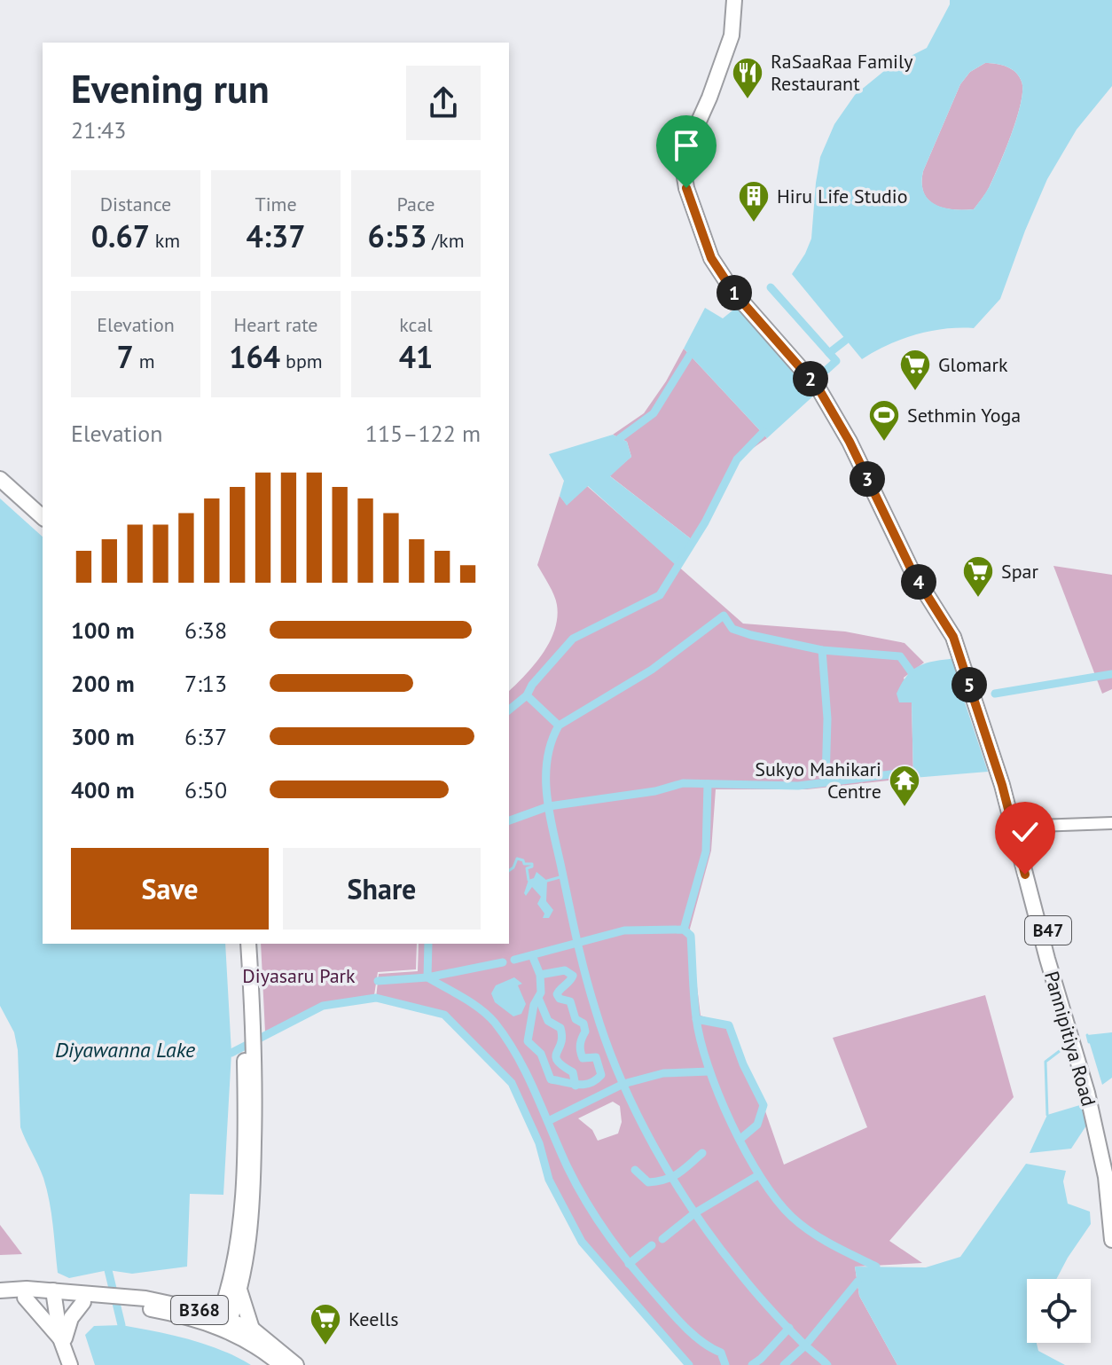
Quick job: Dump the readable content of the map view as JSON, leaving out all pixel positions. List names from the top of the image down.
{
  "streets": {
    "main road": ["B47", "Pannipitiya Road", "B368"]
  },
  "water": ["Diyawanna Lake"],
  "parks": ["Diyasaru Park"],
  "places": {
    "restaurant": ["RaSaaRaa Family Restaurant"],
    "building": ["Hiru Life Studio"],
    "supermarket": ["Glomark", "Spar", "Keells"],
    "sports": ["Sethmin Yoga"],
    "temple": ["Sukyo Mahikari Centre"]
  },
  "page": {
    "heading": ["Evening run", "21:43"],
    "stats": [
      ["Distance", "0.67 km"],
      ["Time", "4:37"],
      ["Pace", "6:53 /km"],
      ["Elevation", "7 m"],
      ["Heart rate", "164 bpm"],
      ["kcal", "41"]
    ],
    "pins": [
      "1",
      "2",
      "3",
      "4",
      "5"
    ],
    "chart": ["Elevation", "115–122 m"],
    "list": [
      {
        "name": "100 m",
        "note": "6:38"
      },
      {
        "name": "200 m",
        "note": "7:13"
      },
      {
        "name": "300 m",
        "note": "6:37"
      },
      {
        "name": "400 m",
        "note": "6:50"
      }
    ],
    "buttons": ["Save", "Share"]
  }
}
